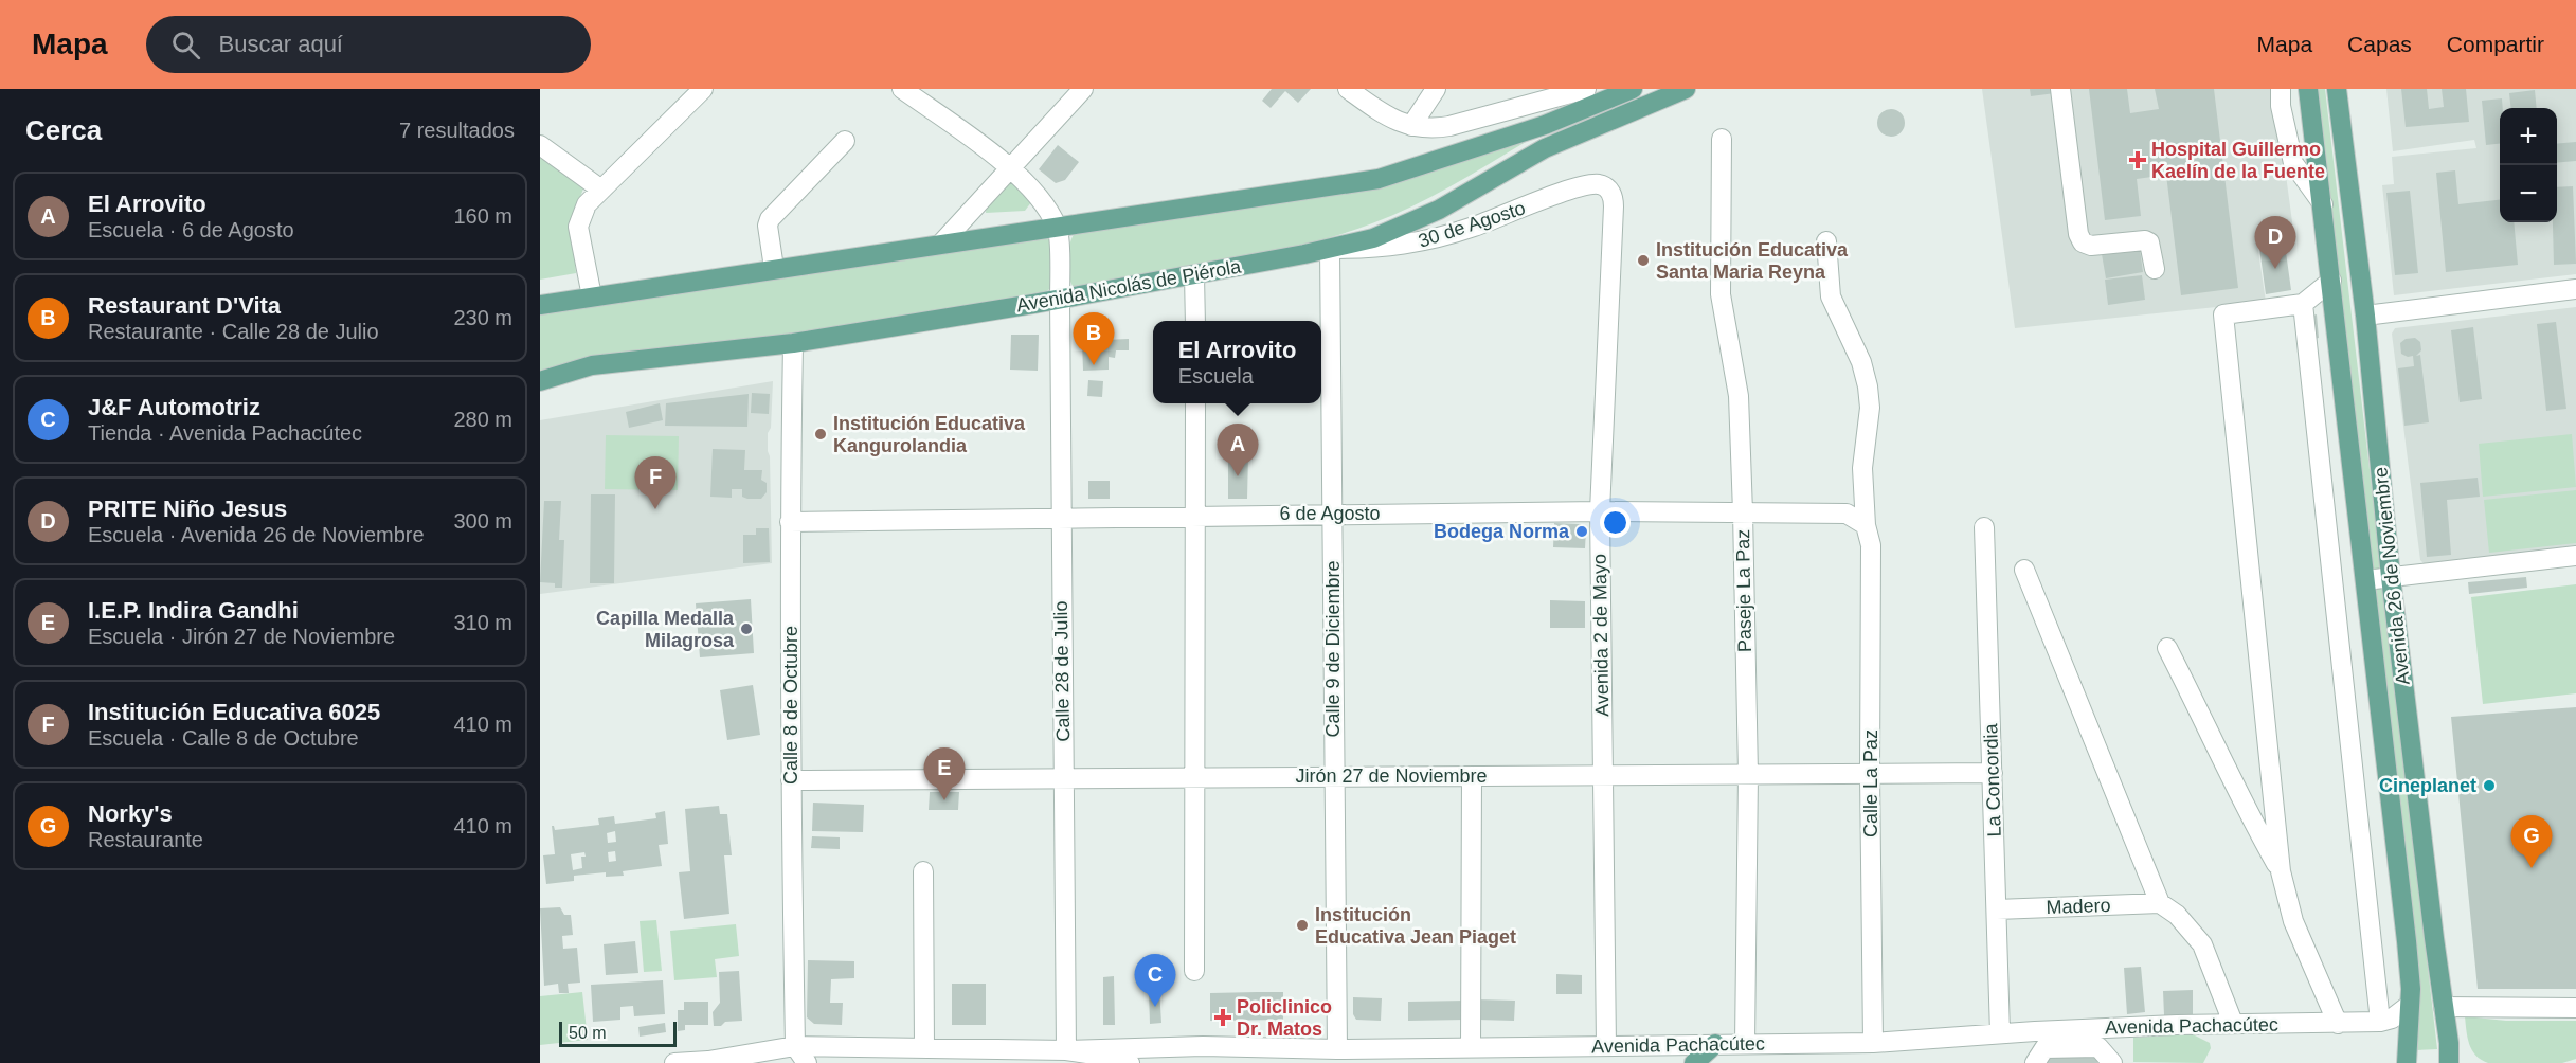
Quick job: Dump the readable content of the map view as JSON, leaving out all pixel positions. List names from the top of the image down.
{
  "streets": {
    "main road": ["Avenida Nicolás de Piérola", "Avenida 26 de Noviembre"],
    "street": [
      "30 de Agosto",
      "6 de Agosto",
      "Paseje La Paz",
      "Avenida 2 de Mayo",
      "Calle 9 de Diciembre",
      "Calle 28 de Julio",
      "Calle 8 de Octubre",
      "Jirón 27 de Noviembre",
      "La Concordia",
      "Calle La Paz",
      "Madero",
      "Avenida Pachacútec"
    ]
  },
  "crossings": [
    ["30 de Agosto", "Avenida Nicolás de Piérola"],
    ["30 de Agosto", "Avenida 2 de Mayo"],
    ["30 de Agosto", "Calle 9 de Diciembre"],
    ["Avenida Nicolás de Piérola", "Calle 9 de Diciembre"],
    ["Avenida Nicolás de Piérola", "Calle 28 de Julio"],
    ["Avenida Nicolás de Piérola", "Calle 8 de Octubre"],
    ["6 de Agosto", "Paseje La Paz"],
    ["6 de Agosto", "Avenida 2 de Mayo"],
    ["6 de Agosto", "Calle 9 de Diciembre"],
    ["6 de Agosto", "Calle 28 de Julio"],
    ["6 de Agosto", "Calle 8 de Octubre"],
    ["6 de Agosto", "Calle La Paz"],
    ["Avenida 26 de Noviembre", "Avenida Pachacútec"],
    ["Paseje La Paz", "Jirón 27 de Noviembre"],
    ["Paseje La Paz", "Avenida Pachacútec"],
    ["Avenida 2 de Mayo", "Jirón 27 de Noviembre"],
    ["Avenida 2 de Mayo", "Avenida Pachacútec"],
    ["Calle 9 de Diciembre", "Jirón 27 de Noviembre"],
    ["Calle 9 de Diciembre", "Avenida Pachacútec"],
    ["Calle 28 de Julio", "Jirón 27 de Noviembre"],
    ["Calle 28 de Julio", "Avenida Pachacútec"],
    ["Calle 8 de Octubre", "Jirón 27 de Noviembre"],
    ["Calle 8 de Octubre", "Avenida Pachacútec"],
    ["Jirón 27 de Noviembre", "La Concordia"],
    ["Jirón 27 de Noviembre", "Calle La Paz"],
    ["La Concordia", "Madero"],
    ["La Concordia", "Avenida Pachacútec"],
    ["Calle La Paz", "Avenida Pachacútec"]
  ],
  "places": {
    "health": ["Hospital Guillermo Kaelín de la Fuente", "Policlinico Dr. Matos"],
    "other": [
      "Institución Educativa Santa Maria Reyna",
      "Institución Educativa Kangurolandia",
      "Bodega Norma",
      "Capilla Medalla Milagrosa",
      "Cineplanet",
      "Institución Educativa Jean Piaget"
    ]
  },
  "scale_bar": "50 m",
  "page": {
    "header": "Mapa",
    "search": "Buscar aquí",
    "nav": ["Mapa", "Capas", "Compartir"],
    "heading": ["Cerca", "7 resultados"],
    "map_buttons": ["+", "−"],
    "list": [
      {
        "mark": "A",
        "name": "El Arrovito",
        "note": "Escuela · 6 de Agosto",
        "value": "160 m"
      },
      {
        "mark": "B",
        "name": "Restaurant D'Vita",
        "note": "Restaurante · Calle 28 de Julio",
        "value": "230 m"
      },
      {
        "mark": "C",
        "name": "J&F Automotriz",
        "note": "Tienda · Avenida Pachacútec",
        "value": "280 m"
      },
      {
        "mark": "D",
        "name": "PRITE Niño Jesus",
        "note": "Escuela · Avenida 26 de Noviembre",
        "value": "300 m"
      },
      {
        "mark": "E",
        "name": "I.E.P. Indira Gandhi",
        "note": "Escuela · Jirón 27 de Noviembre",
        "value": "310 m"
      },
      {
        "mark": "F",
        "name": "Institución Educativa 6025",
        "note": "Escuela · Calle 8 de Octubre",
        "value": "410 m"
      },
      {
        "mark": "G",
        "name": "Norky's",
        "note": "Restaurante",
        "value": "410 m"
      }
    ],
    "pins": [
      "D",
      "B",
      "A",
      "F",
      "E",
      "G",
      "C"
    ],
    "popup": ["El Arrovito", "Escuela"],
    "scale": "50 m"
  }
}
